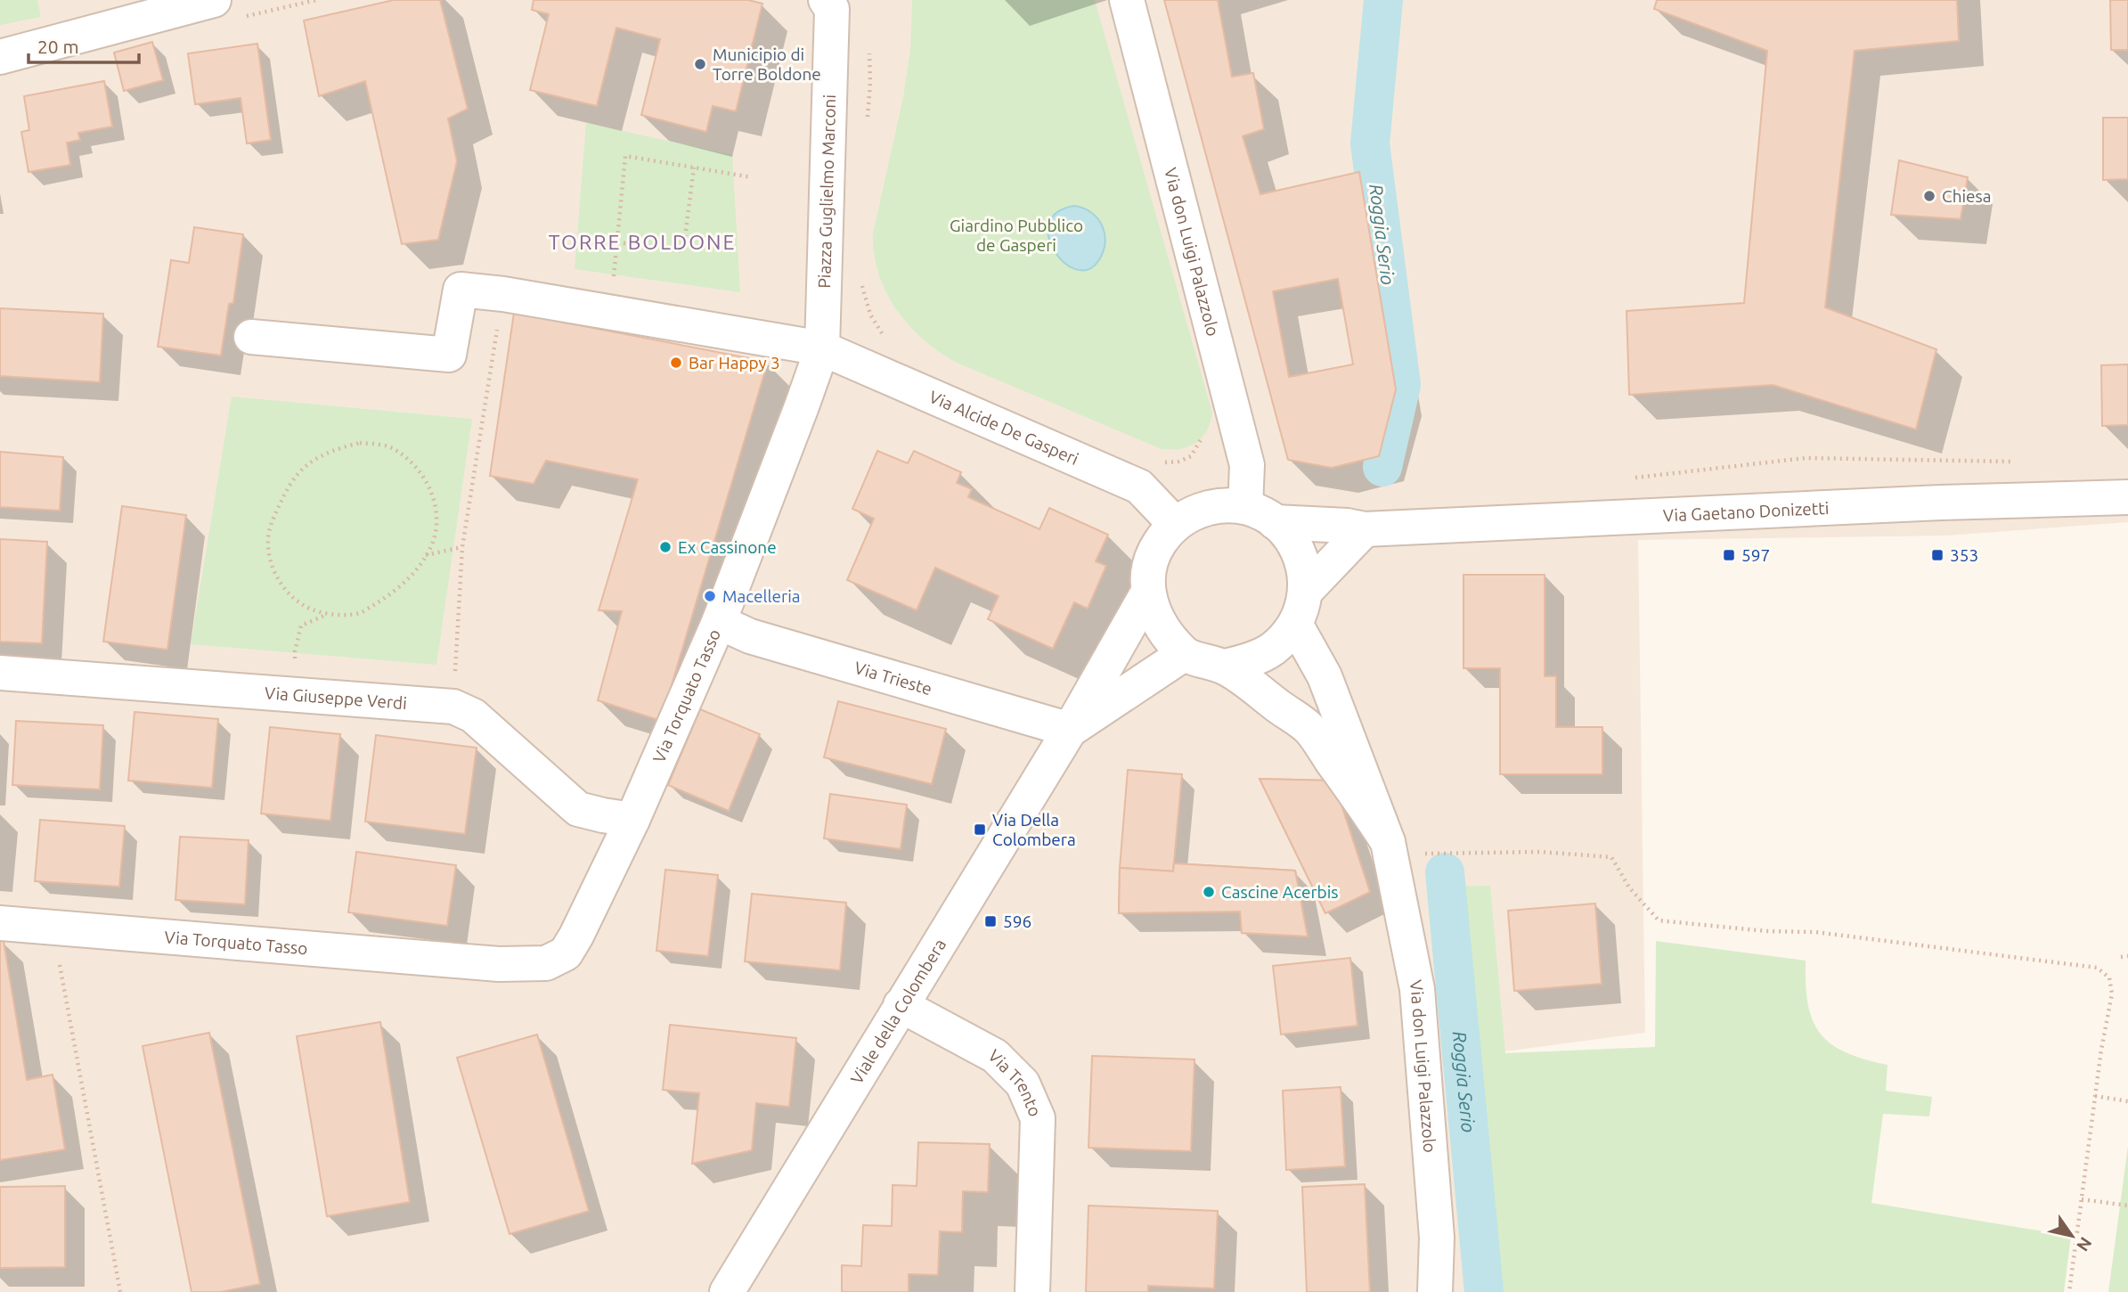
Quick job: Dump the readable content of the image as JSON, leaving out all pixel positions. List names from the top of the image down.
{
  "streets": {
    "street": [
      "Piazza Guglielmo Marconi",
      "Via don Luigi Palazzolo",
      "Via Alcide De Gasperi",
      "Via Gaetano Donizetti",
      "Via Trieste",
      "Via Torquato Tasso",
      "Via Giuseppe Verdi",
      "Viale della Colombera",
      "Via Trento"
    ]
  },
  "crossings": [
    ["Piazza Guglielmo Marconi", "Via Alcide De Gasperi"],
    ["Piazza Guglielmo Marconi", "Via Torquato Tasso"],
    ["Via don Luigi Palazzolo", "Via Alcide De Gasperi"],
    ["Via don Luigi Palazzolo", "Via Gaetano Donizetti"],
    ["Via don Luigi Palazzolo", "Viale della Colombera"],
    ["Via Alcide De Gasperi", "Via Gaetano Donizetti"],
    ["Via Alcide De Gasperi", "Via Torquato Tasso"],
    ["Via Alcide De Gasperi", "Viale della Colombera"],
    ["Via Gaetano Donizetti", "Viale della Colombera"],
    ["Via Trieste", "Via Torquato Tasso"],
    ["Via Trieste", "Viale della Colombera"],
    ["Via Torquato Tasso", "Via Giuseppe Verdi"],
    ["Viale della Colombera", "Via Trento"]
  ],
  "districts": ["TORRE BOLDONE"],
  "water": ["Roggia Serio"],
  "parks": ["Giardino Pubblico de Gasperi"],
  "places": {
    "other": [
      "Municipio di Torre Boldone",
      "Chiesa",
      "Bar Happy 3",
      "Ex Cassinone",
      "Macelleria",
      "Cascine Acerbis"
    ],
    "transit": [
      "597",
      "353",
      "Via Della Colombera",
      "596"
    ]
  },
  "scale_bar": "20 m",
  "north": "bottom right"
}
